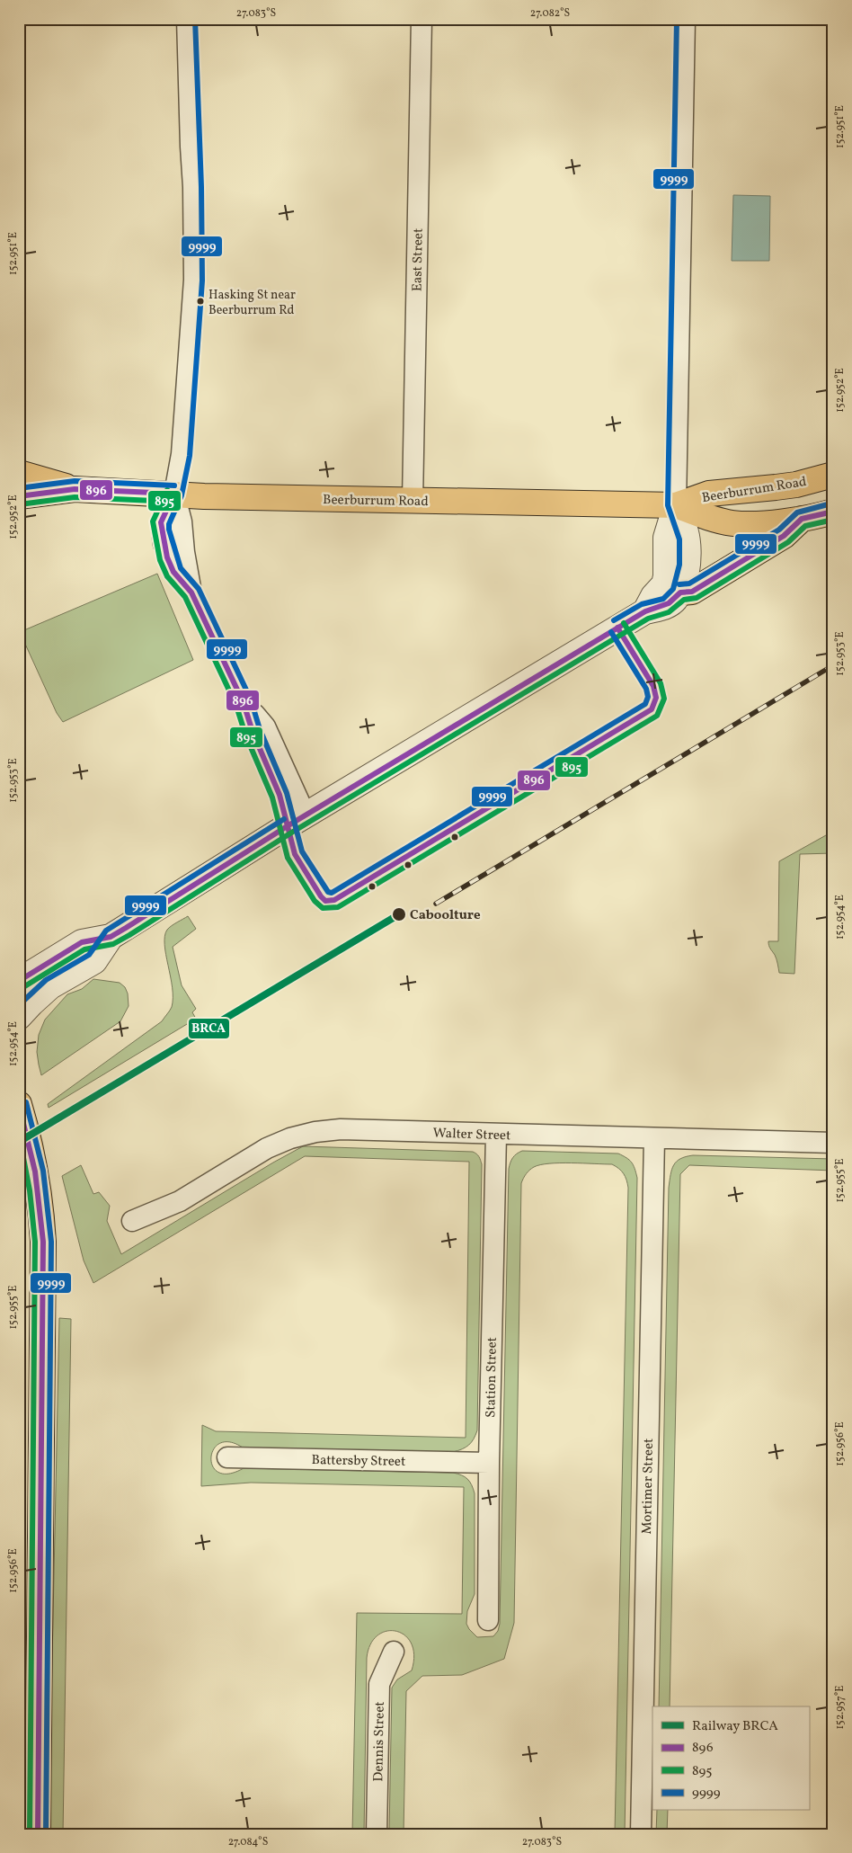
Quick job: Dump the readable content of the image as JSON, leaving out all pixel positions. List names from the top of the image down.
{
  "streets": {
    "main road": ["Beerburrum Road"],
    "street": [
      "East Street",
      "Walter Street",
      "Station Street",
      "Battersby Street",
      "Mortimer Street",
      "Dennis Street"
    ]
  },
  "crossings": [
    ["East Street", "Beerburrum Road"],
    ["Walter Street", "Station Street"],
    ["Walter Street", "Mortimer Street"],
    ["Station Street", "Battersby Street"]
  ],
  "places": ["Hasking St near Beerburrum Rd", "Caboolture"],
  "lines": [
    "transit line 9999",
    "transit line 896",
    "transit line 895",
    "rail line BRCA"
  ],
  "legend": [
    "Railway BRCA",
    "896",
    "895",
    "9999"
  ],
  "coordinates": [
    "27.083°S",
    "27.082°S",
    "152.951°E",
    "152.952°E",
    "152.953°E",
    "152.954°E",
    "152.955°E",
    "152.956°E",
    "152.957°E",
    "27.084°S"
  ]
}
